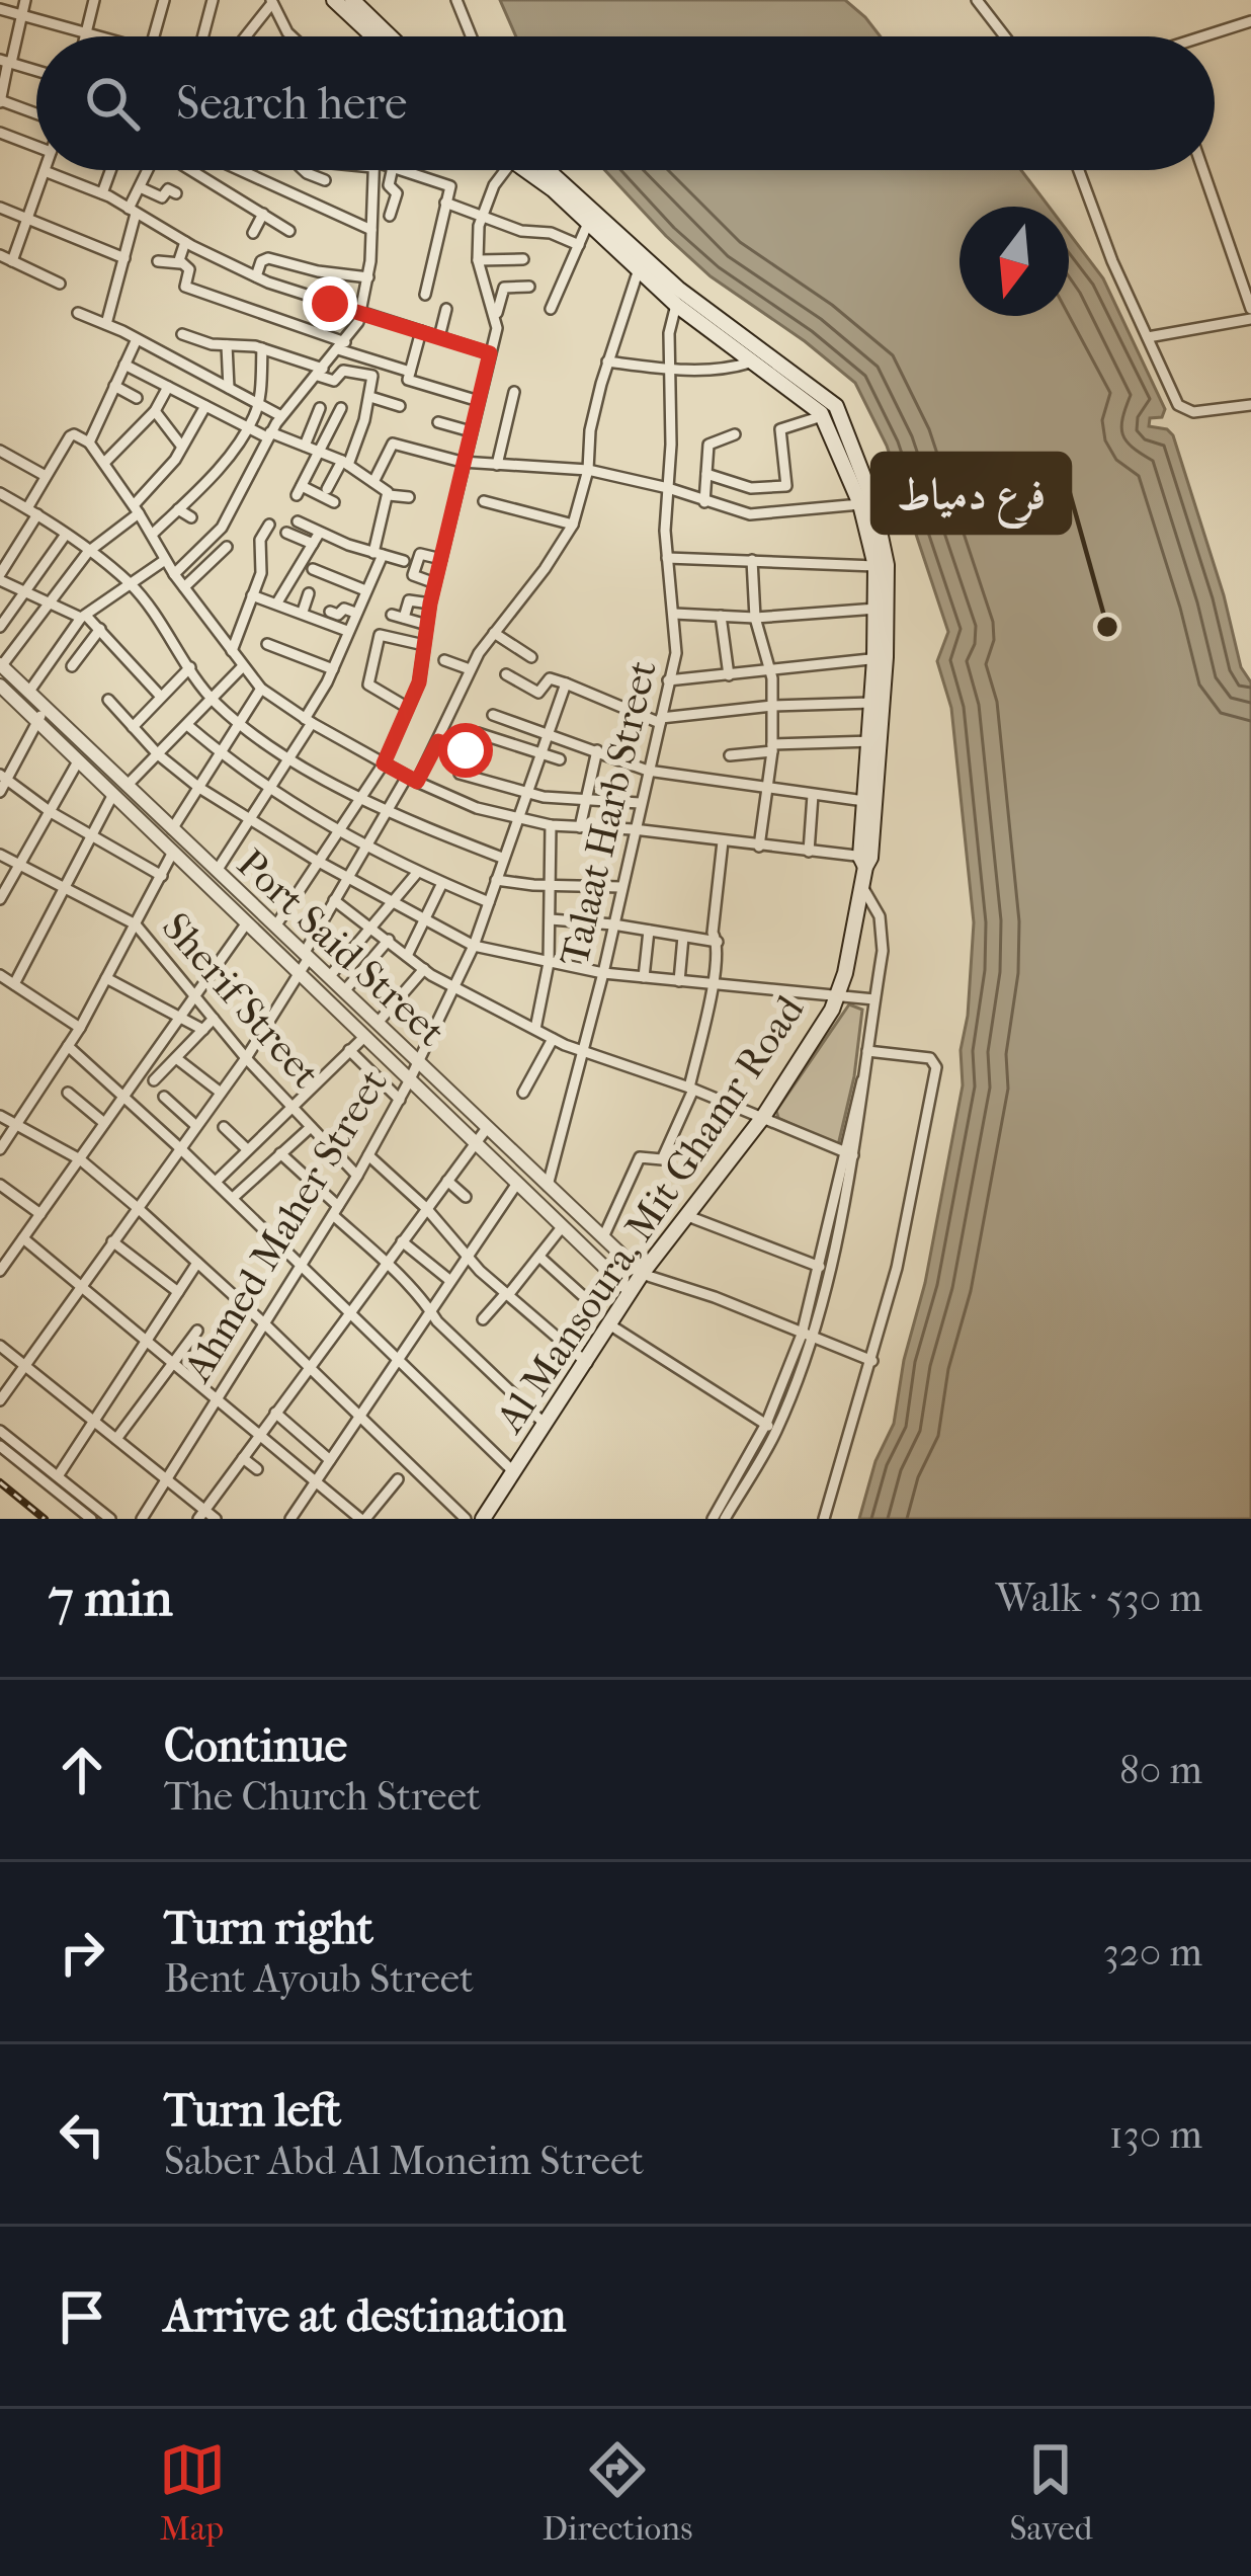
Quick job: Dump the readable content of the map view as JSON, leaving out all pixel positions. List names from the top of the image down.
{
  "streets": {
    "main road": ["Al Mansoura, Mit Ghamr Road"],
    "street": [
      "Talaat Harb Street",
      "Port Said Street",
      "Sherif Street",
      "Ahmed Maher Street"
    ]
  },
  "crossings": [
    ["Talaat Harb Street", "Port Said Street"],
    ["Talaat Harb Street", "Al Mansoura, Mit Ghamr Road"],
    ["Port Said Street", "Al Mansoura, Mit Ghamr Road"],
    ["Port Said Street", "Ahmed Maher Street"],
    ["Sherif Street", "Ahmed Maher Street"]
  ],
  "places": ["فرع دمياط"],
  "north": "bottom",
  "page": {
    "search": "Search here",
    "heading": ["7 min", "Walk · 530 m"],
    "list": [
      ["Continue", "The Church Street", "80 m"],
      ["Turn right", "Bent Ayoub Street", "320 m"],
      ["Turn left", "Saber Abd Al Moneim Street", "130 m"],
      "Arrive at destination"
    ],
    "nav": ["Map", "Directions", "Saved"]
  }
}
